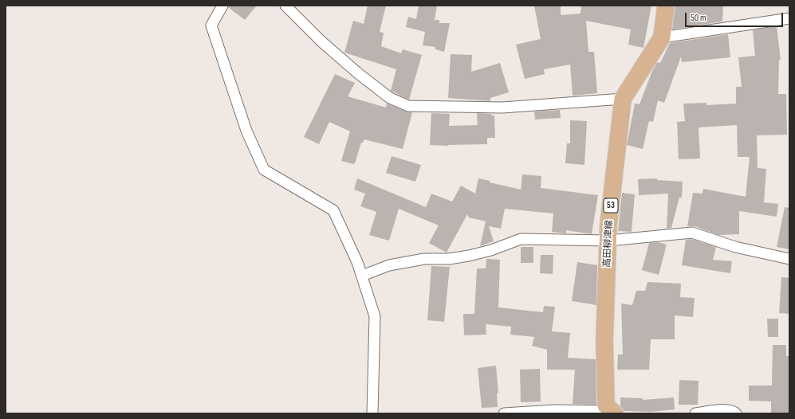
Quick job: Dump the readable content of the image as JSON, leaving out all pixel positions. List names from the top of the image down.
{
  "streets": {
    "main road": ["53", "高田柳津線"]
  },
  "scale_bar": "50 m"
}
